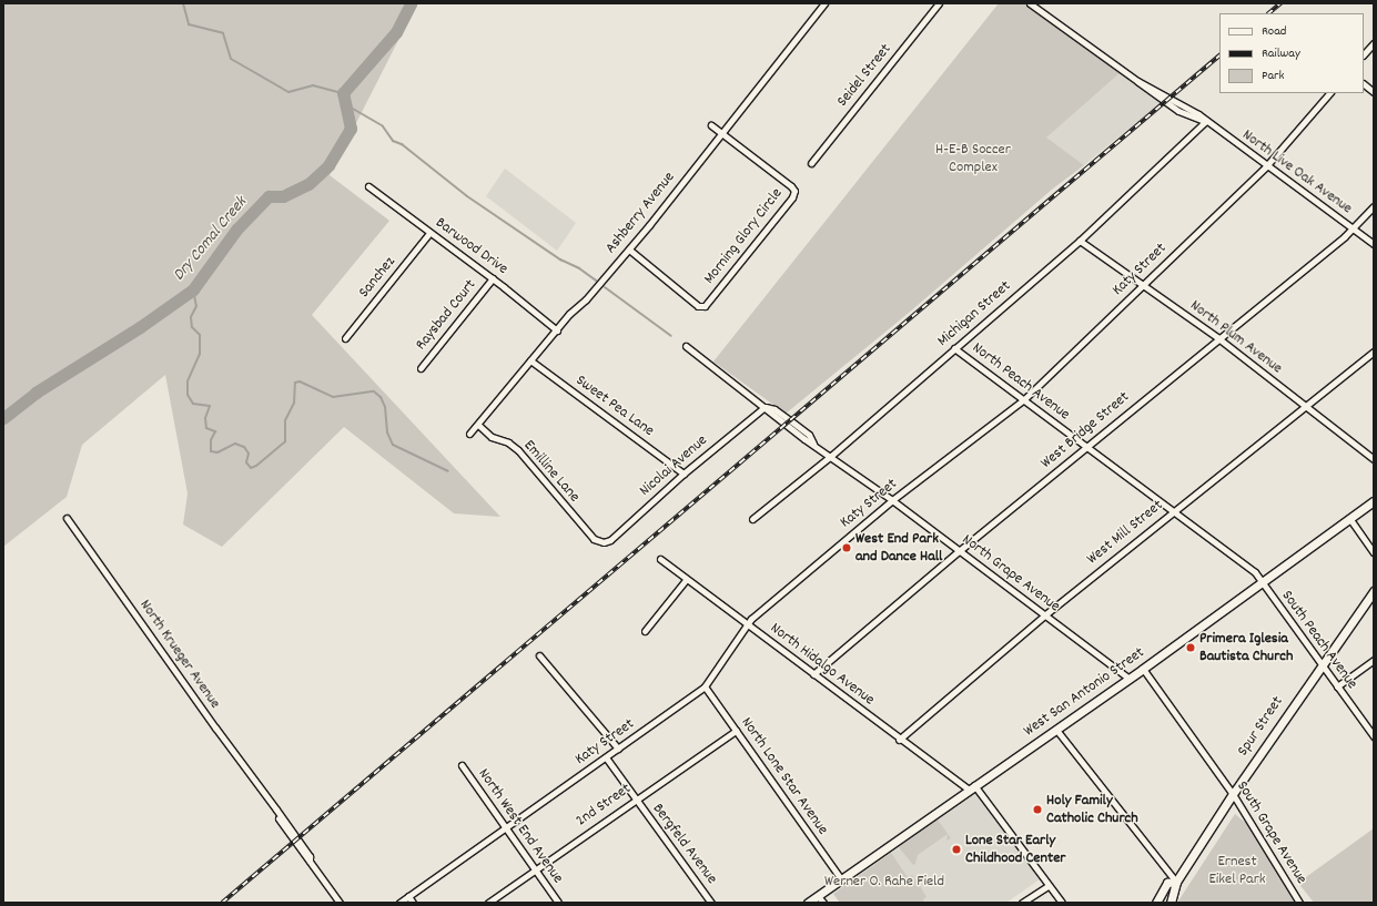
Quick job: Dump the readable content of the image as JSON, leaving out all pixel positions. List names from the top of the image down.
{
  "streets": {
    "street": [
      "Seidel Street",
      "North Live Oak Avenue",
      "Ashberry Avenue",
      "Morning Glory Circle",
      "Barwood Drive",
      "Katy Street",
      "Sanchez",
      "Michigan Street",
      "Raysbad Court",
      "North Plum Avenue",
      "North Peach Avenue",
      "Sweet Pea Lane",
      "West Bridge Street",
      "Nicolai Avenue",
      "Emilline Lane",
      "West Mill Street",
      "North Grape Avenue",
      "South Peach Avenue",
      "North Krueger Avenue",
      "North Hidalgo Avenue",
      "West San Antonio Street",
      "Spur Street",
      "North Lone Star Avenue",
      "2nd Street",
      "North West End Avenue",
      "South Grape Avenue",
      "Bergfeld Avenue"
    ]
  },
  "crossings": [
    ["North Live Oak Avenue", "Katy Street"],
    ["North Live Oak Avenue", "Michigan Street"],
    ["North Live Oak Avenue", "West Bridge Street"],
    ["Ashberry Avenue", "Morning Glory Circle"],
    ["Ashberry Avenue", "Barwood Drive"],
    ["Ashberry Avenue", "Sweet Pea Lane"],
    ["Ashberry Avenue", "Emilline Lane"],
    ["Barwood Drive", "Sanchez"],
    ["Barwood Drive", "Raysbad Court"],
    ["Katy Street", "North Plum Avenue"],
    ["Katy Street", "North Peach Avenue"],
    ["Katy Street", "North Grape Avenue"],
    ["Katy Street", "North Hidalgo Avenue"],
    ["Katy Street", "North Lone Star Avenue"],
    ["Katy Street", "North West End Avenue"],
    ["Katy Street", "Bergfeld Avenue"],
    ["Michigan Street", "North Plum Avenue"],
    ["Michigan Street", "North Peach Avenue"],
    ["Michigan Street", "North Grape Avenue"],
    ["North Plum Avenue", "West Bridge Street"],
    ["North Plum Avenue", "West Mill Street"],
    ["North Peach Avenue", "West Bridge Street"],
    ["North Peach Avenue", "West Mill Street"],
    ["North Peach Avenue", "South Peach Avenue"],
    ["North Peach Avenue", "West San Antonio Street"],
    ["Sweet Pea Lane", "Nicolai Avenue"],
    ["West Bridge Street", "North Grape Avenue"],
    ["West Bridge Street", "North Hidalgo Avenue"],
    ["Nicolai Avenue", "Emilline Lane"],
    ["Nicolai Avenue", "North Grape Avenue"],
    ["West Mill Street", "North Grape Avenue"],
    ["West Mill Street", "North Hidalgo Avenue"],
    ["North Grape Avenue", "West San Antonio Street"],
    ["South Peach Avenue", "West San Antonio Street"],
    ["South Peach Avenue", "Spur Street"],
    ["North Hidalgo Avenue", "West San Antonio Street"],
    ["West San Antonio Street", "North Lone Star Avenue"],
    ["West San Antonio Street", "South Grape Avenue"],
    ["Spur Street", "South Grape Avenue"],
    ["North Lone Star Avenue", "2nd Street"],
    ["2nd Street", "North West End Avenue"],
    ["2nd Street", "Bergfeld Avenue"]
  ],
  "water": ["Dry Comal Creek"],
  "parks": ["H-E-B Soccer Complex", "Ernest Eikel Park", "Werner O. Rahe Field"],
  "places": [
    "West End Park and Dance Hall",
    "Primera Iglesia Bautista Church",
    "Holy Family Catholic Church",
    "Lone Star Early Childhood Center"
  ],
  "legend": ["Road", "Railway", "Park"]
}
